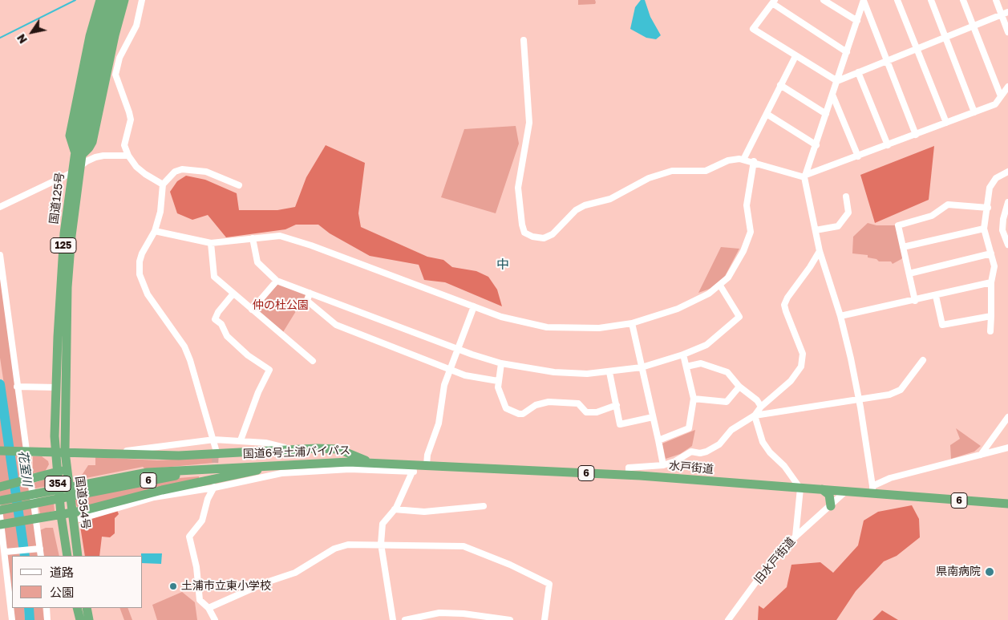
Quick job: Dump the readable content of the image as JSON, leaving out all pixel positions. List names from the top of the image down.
{
  "streets": {
    "highway": [
      "国道125号",
      "125",
      "国道6号土浦バイパス",
      "水戸街道",
      "6",
      "354",
      "国道354号"
    ],
    "street": ["旧水戸街道"]
  },
  "crossings": [
    ["国道125号", "国道354号"],
    ["国道6号土浦バイパス", "水戸街道"],
    ["水戸街道", "旧水戸街道"]
  ],
  "districts": ["中"],
  "water": ["花室川"],
  "parks": ["仲の杜公園"],
  "places": ["県南病院", "土浦市立東小学校"],
  "legend": ["道路", "公園"],
  "north": "bottom left"
}
